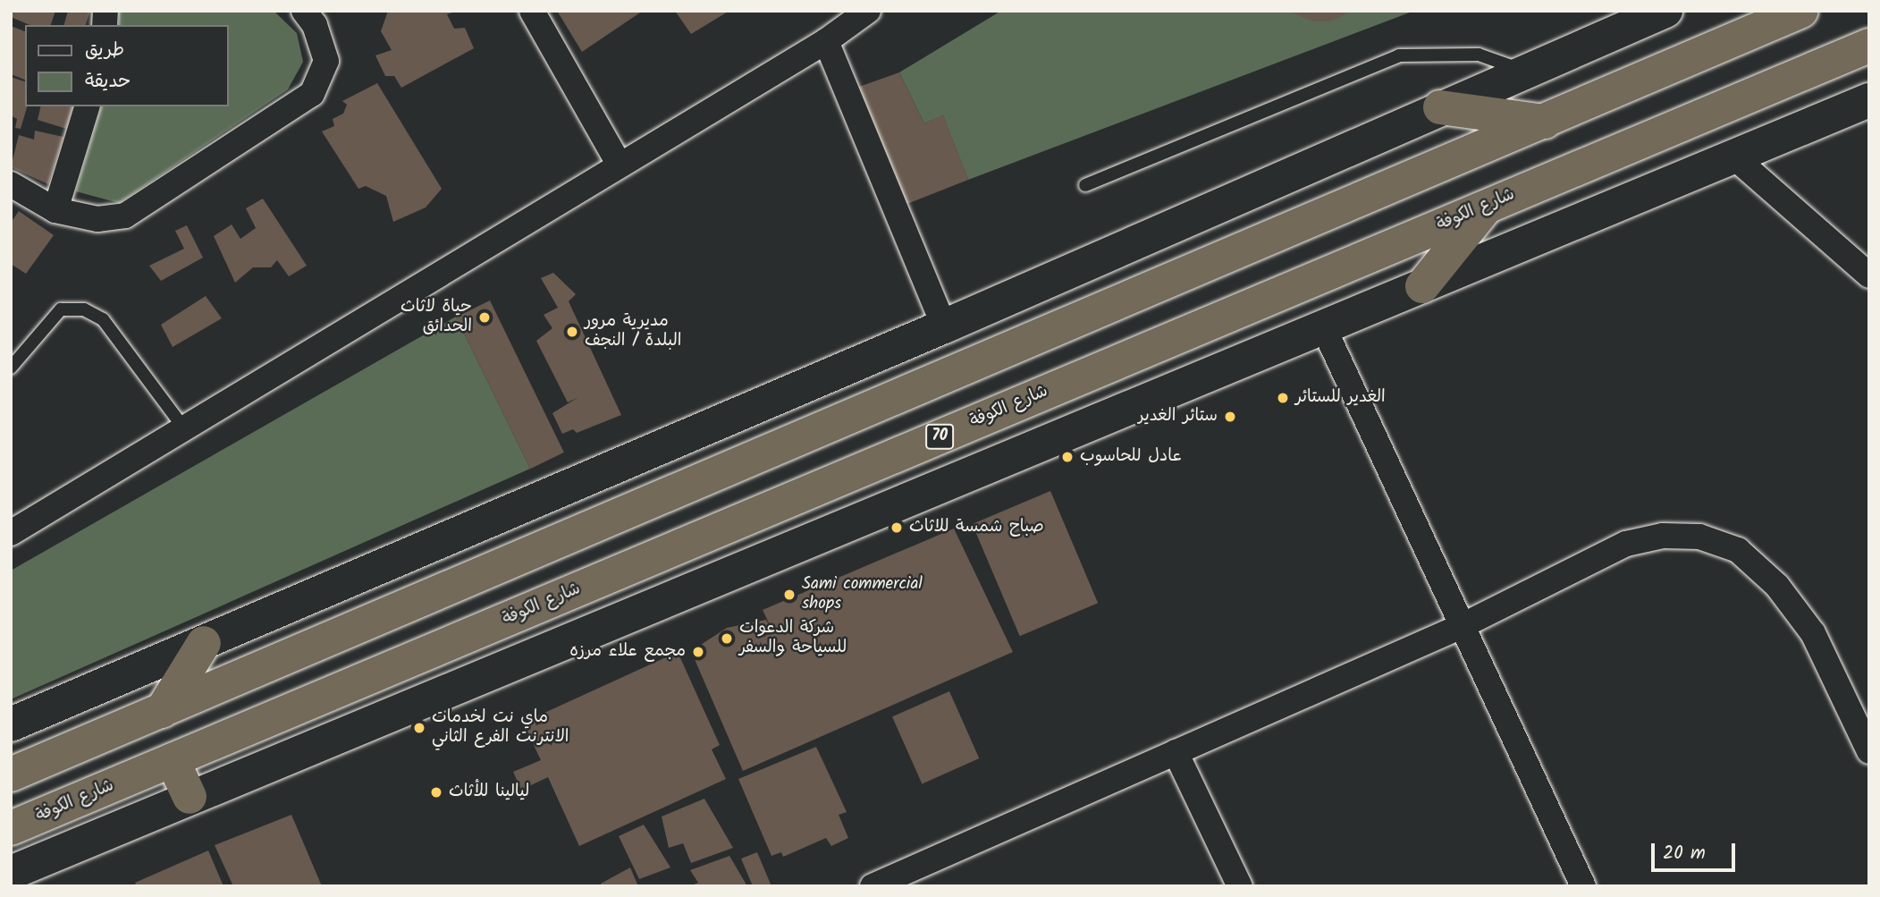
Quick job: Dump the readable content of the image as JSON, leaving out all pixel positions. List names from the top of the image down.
{
  "streets": {
    "highway": ["شارع الكوفة", "70"]
  },
  "places": [
    "حياة لاثاث الحدائق",
    "مديرية مرور البلدة / النجف",
    "الغدير للستائر",
    "ستائر الغدير",
    "عادل للحاسوب",
    "صباح شمسة للاثاث",
    "Sami commercial shops",
    "شركة الدعوات للسياحة والسفر",
    "مجمع علاء مرزه",
    "ماي نت لخدمات الانترنت الفرع الثاني",
    "ليالينا للأثاث"
  ],
  "legend": ["طريق", "حديقة"],
  "scale_bar": "20 m"
}
